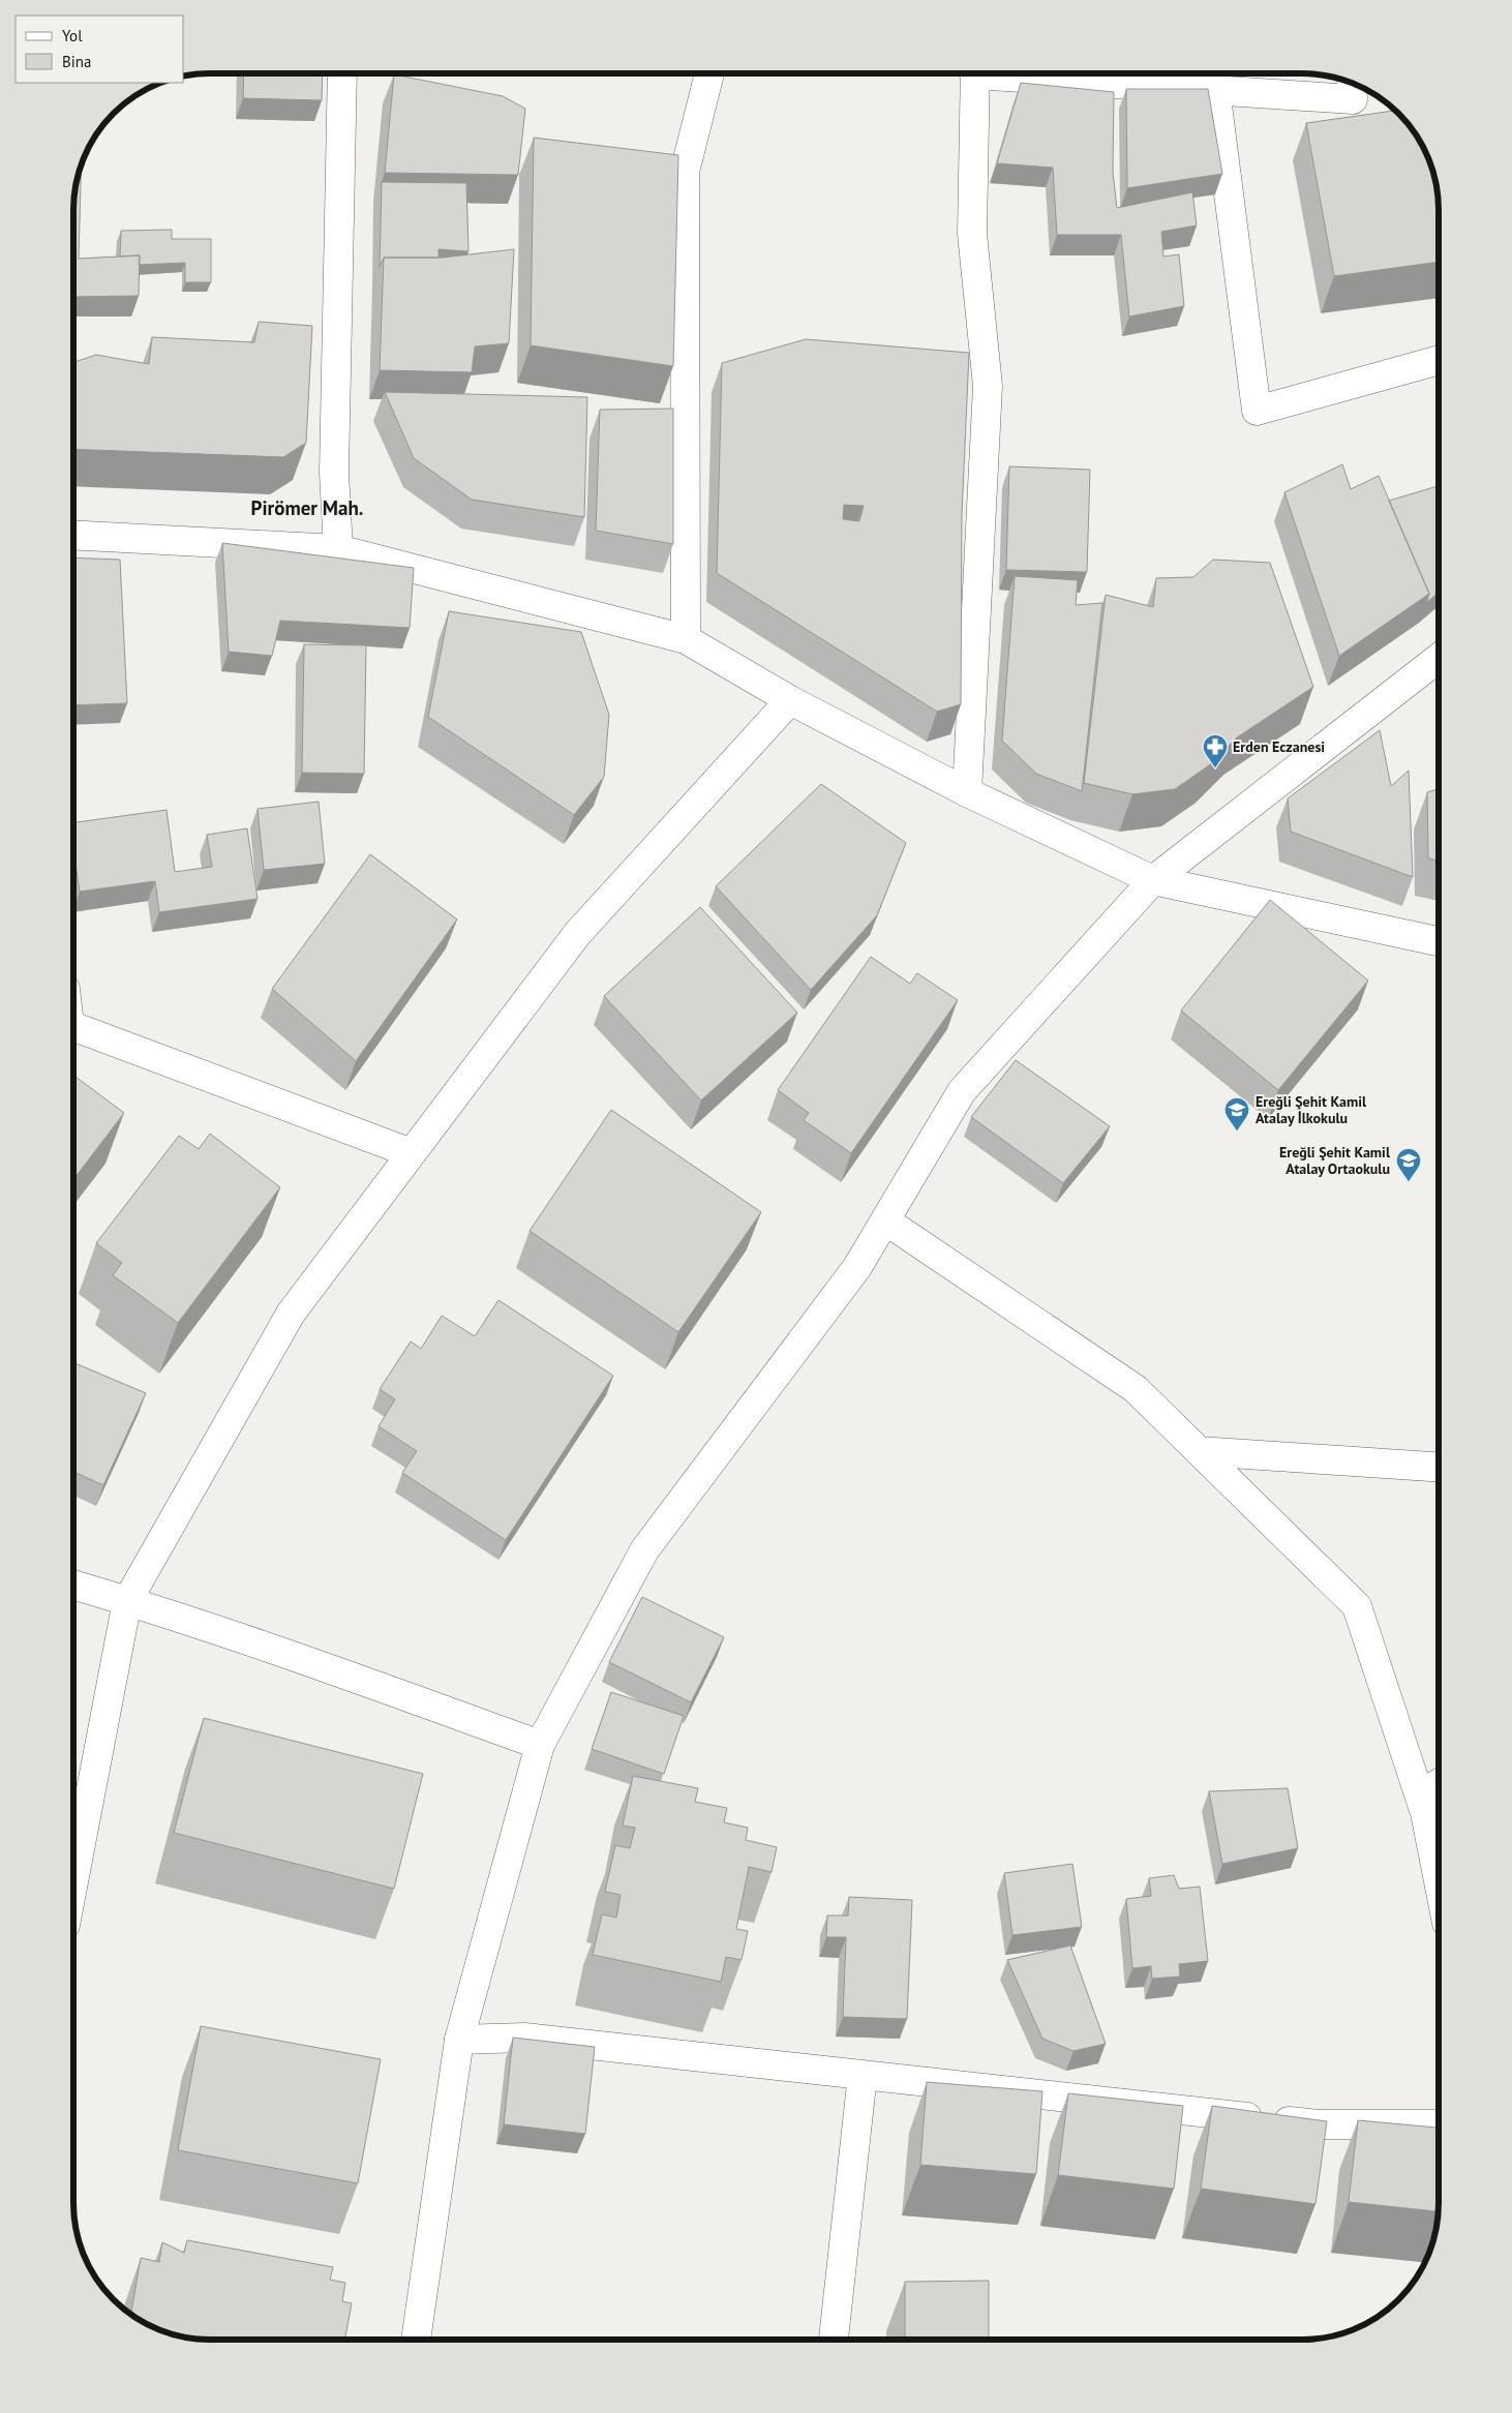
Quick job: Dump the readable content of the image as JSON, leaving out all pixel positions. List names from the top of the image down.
{
  "districts": ["Pirömer Mah."],
  "places": {
    "pharmacy": ["Erden Eczanesi"],
    "school or university": ["Ereğli Şehit Kamil Atalay İlkokulu", "Ereğli Şehit Kamil Atalay Ortaokulu"]
  },
  "legend": ["Yol", "Bina"]
}
